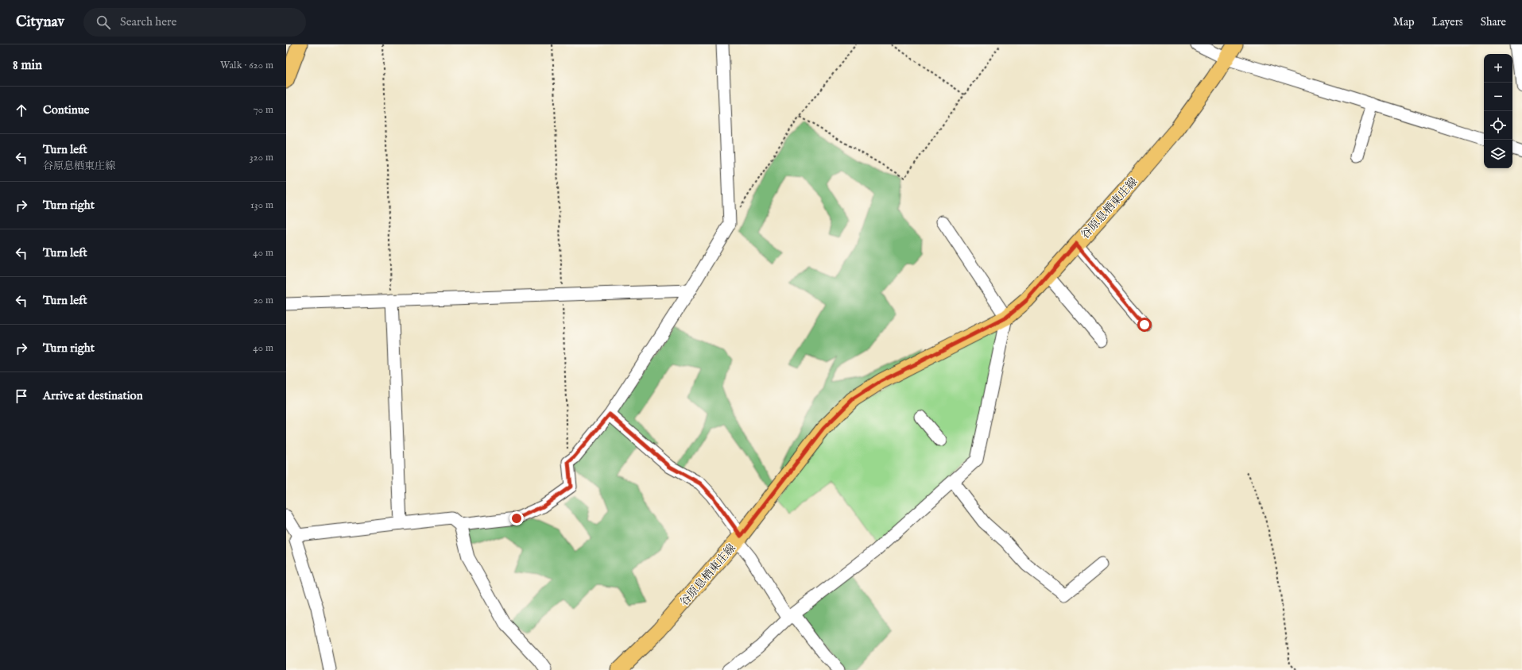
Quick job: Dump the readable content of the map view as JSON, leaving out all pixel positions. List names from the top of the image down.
{
  "streets": {
    "main road": ["谷原息栖東庄線"]
  },
  "page": {
    "header": "Citynav",
    "search": "Search here",
    "nav": ["Map", "Layers", "Share"],
    "heading": ["8 min", "Walk · 620 m"],
    "map_buttons": ["+", "−"],
    "list": [
      ["Continue", "70 m"],
      ["Turn left", "谷原息栖東庄線", "320 m"],
      ["Turn right", "130 m"],
      ["Turn left", "40 m"],
      ["Turn left", "20 m"],
      ["Turn right", "40 m"],
      "Arrive at destination"
    ]
  }
}
